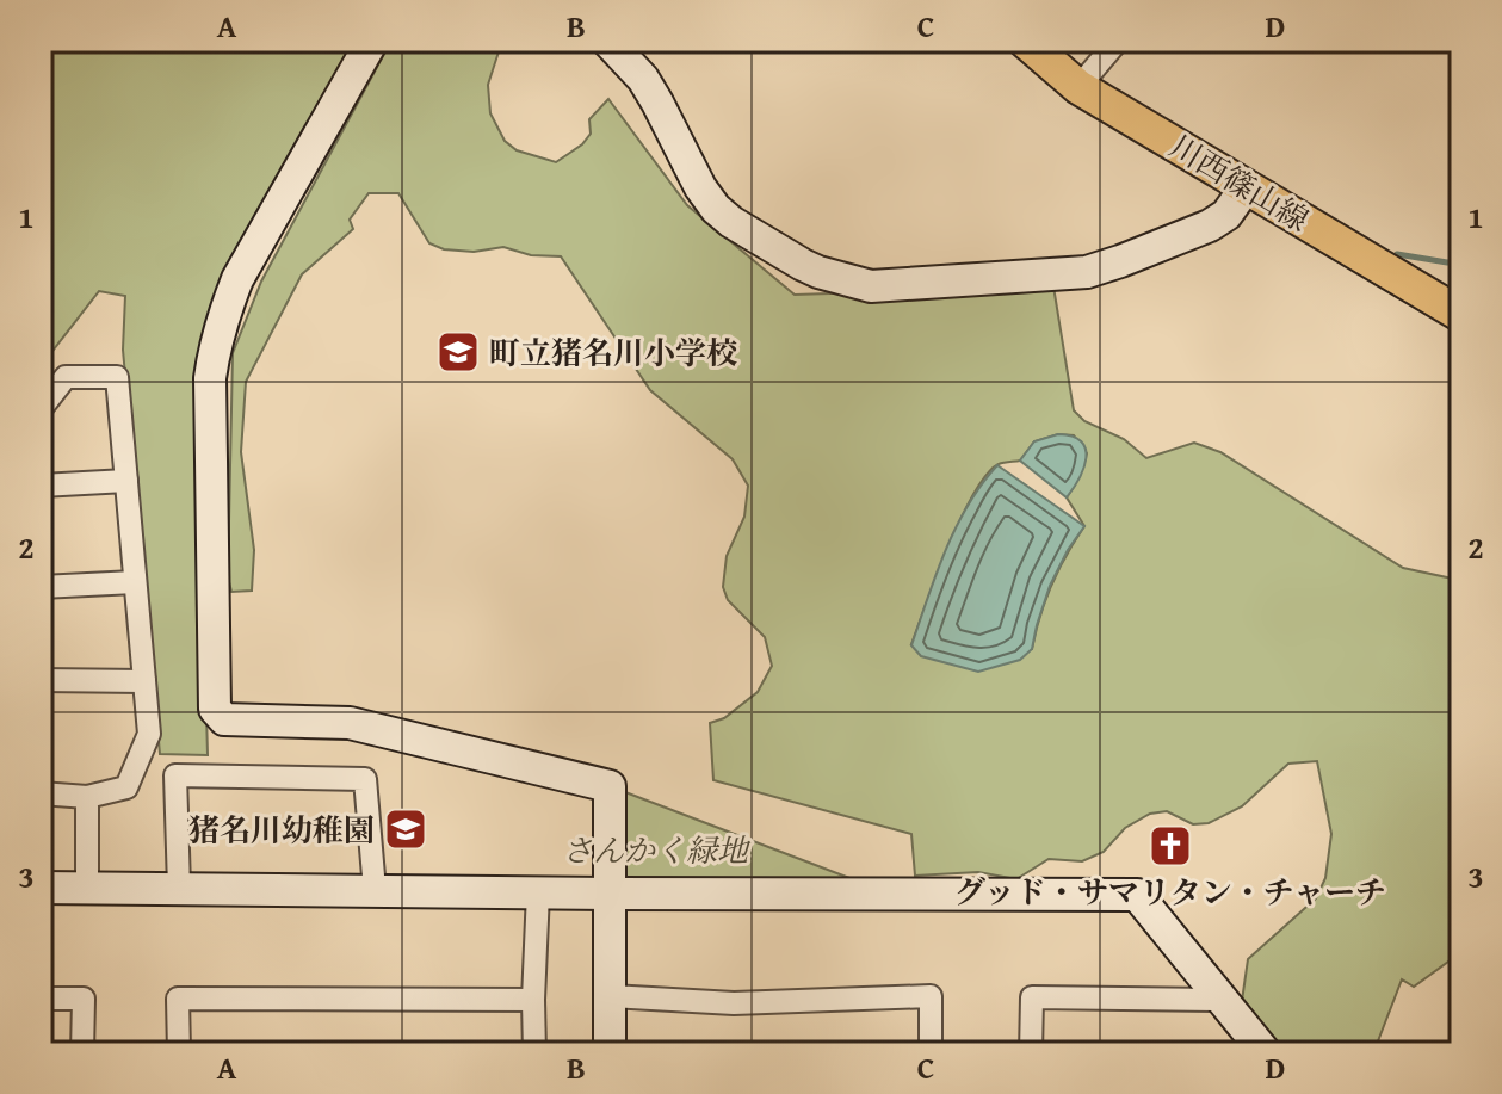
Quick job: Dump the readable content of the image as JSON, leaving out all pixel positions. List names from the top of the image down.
{
  "streets": {
    "main road": ["川西篠山線"]
  },
  "parks": ["さんかく緑地"],
  "places": {
    "school or university": ["町立猪名川小学校", "猪名川幼稚園"],
    "church": ["グッド・サマリタン・チャーチ"]
  },
  "grid": {
    "columns": [
      "A",
      "B",
      "C",
      "D"
    ],
    "rows": ["1", "2", "3"]
  }
}
